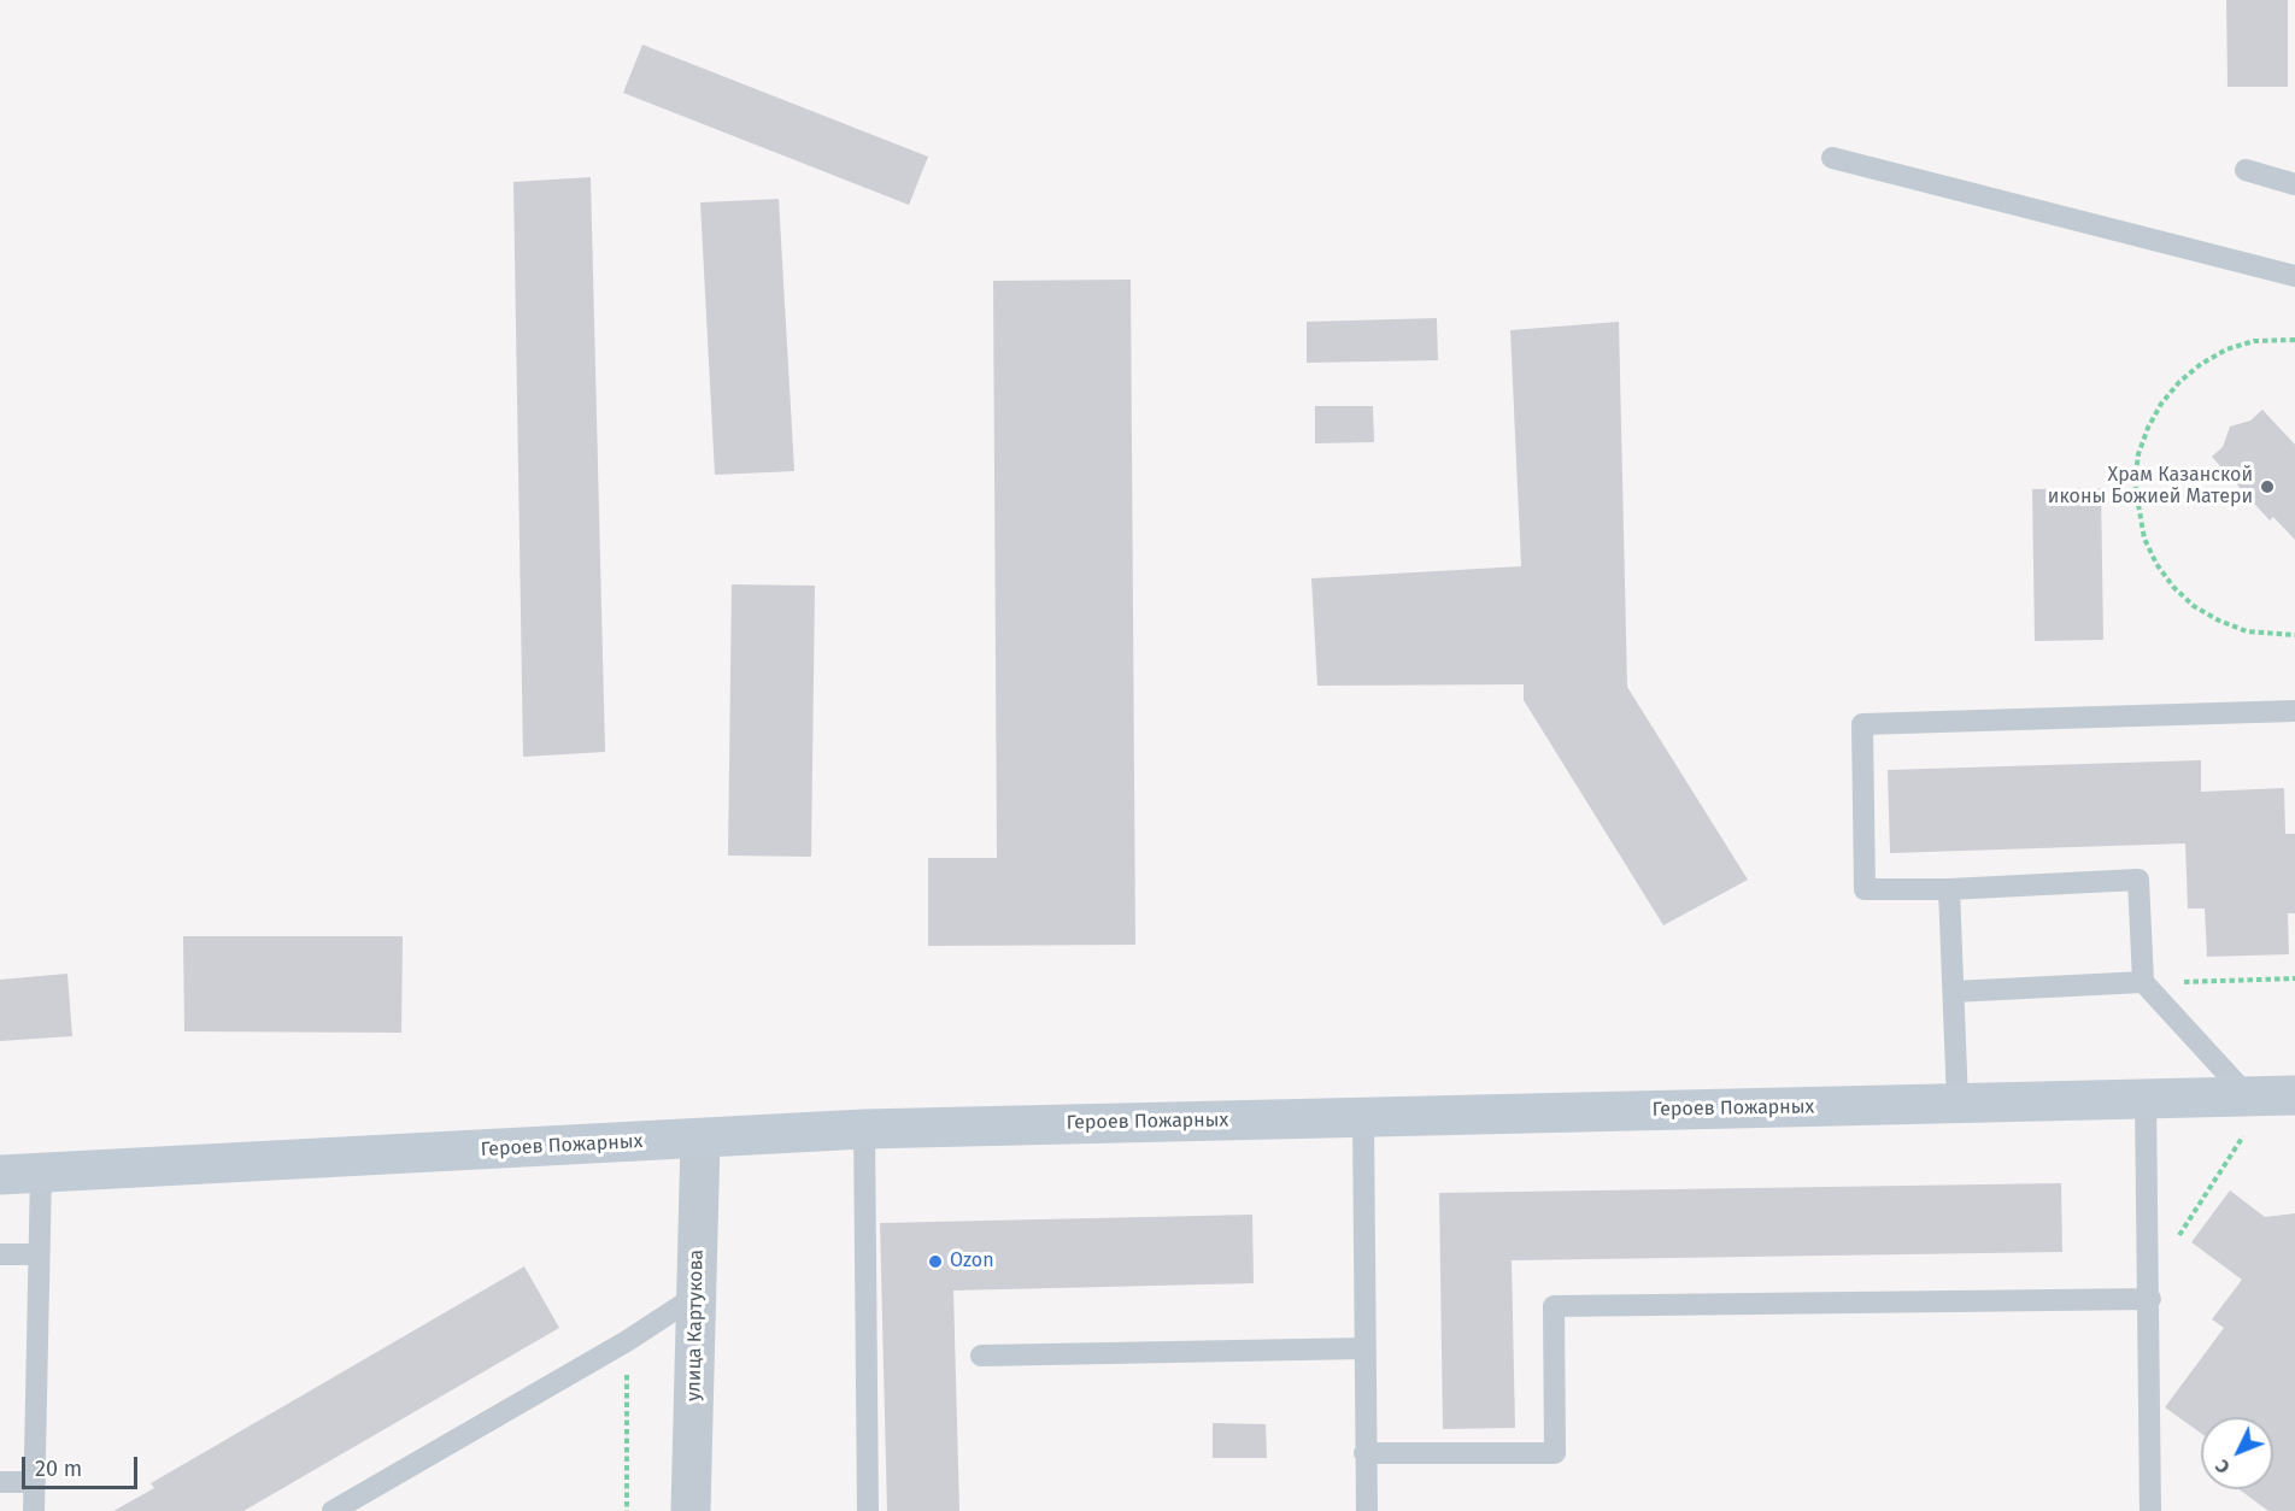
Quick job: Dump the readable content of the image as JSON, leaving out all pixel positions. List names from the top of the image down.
{
  "streets": {
    "main road": ["Героев Пожарных"],
    "street": ["улица Картукова"]
  },
  "crossings": [
    ["Героев Пожарных", "улица Картукова"]
  ],
  "places": ["Храм Казанской иконы Божией Матери", "Ozon"],
  "scale_bar": "20 m",
  "north": "bottom left"
}
